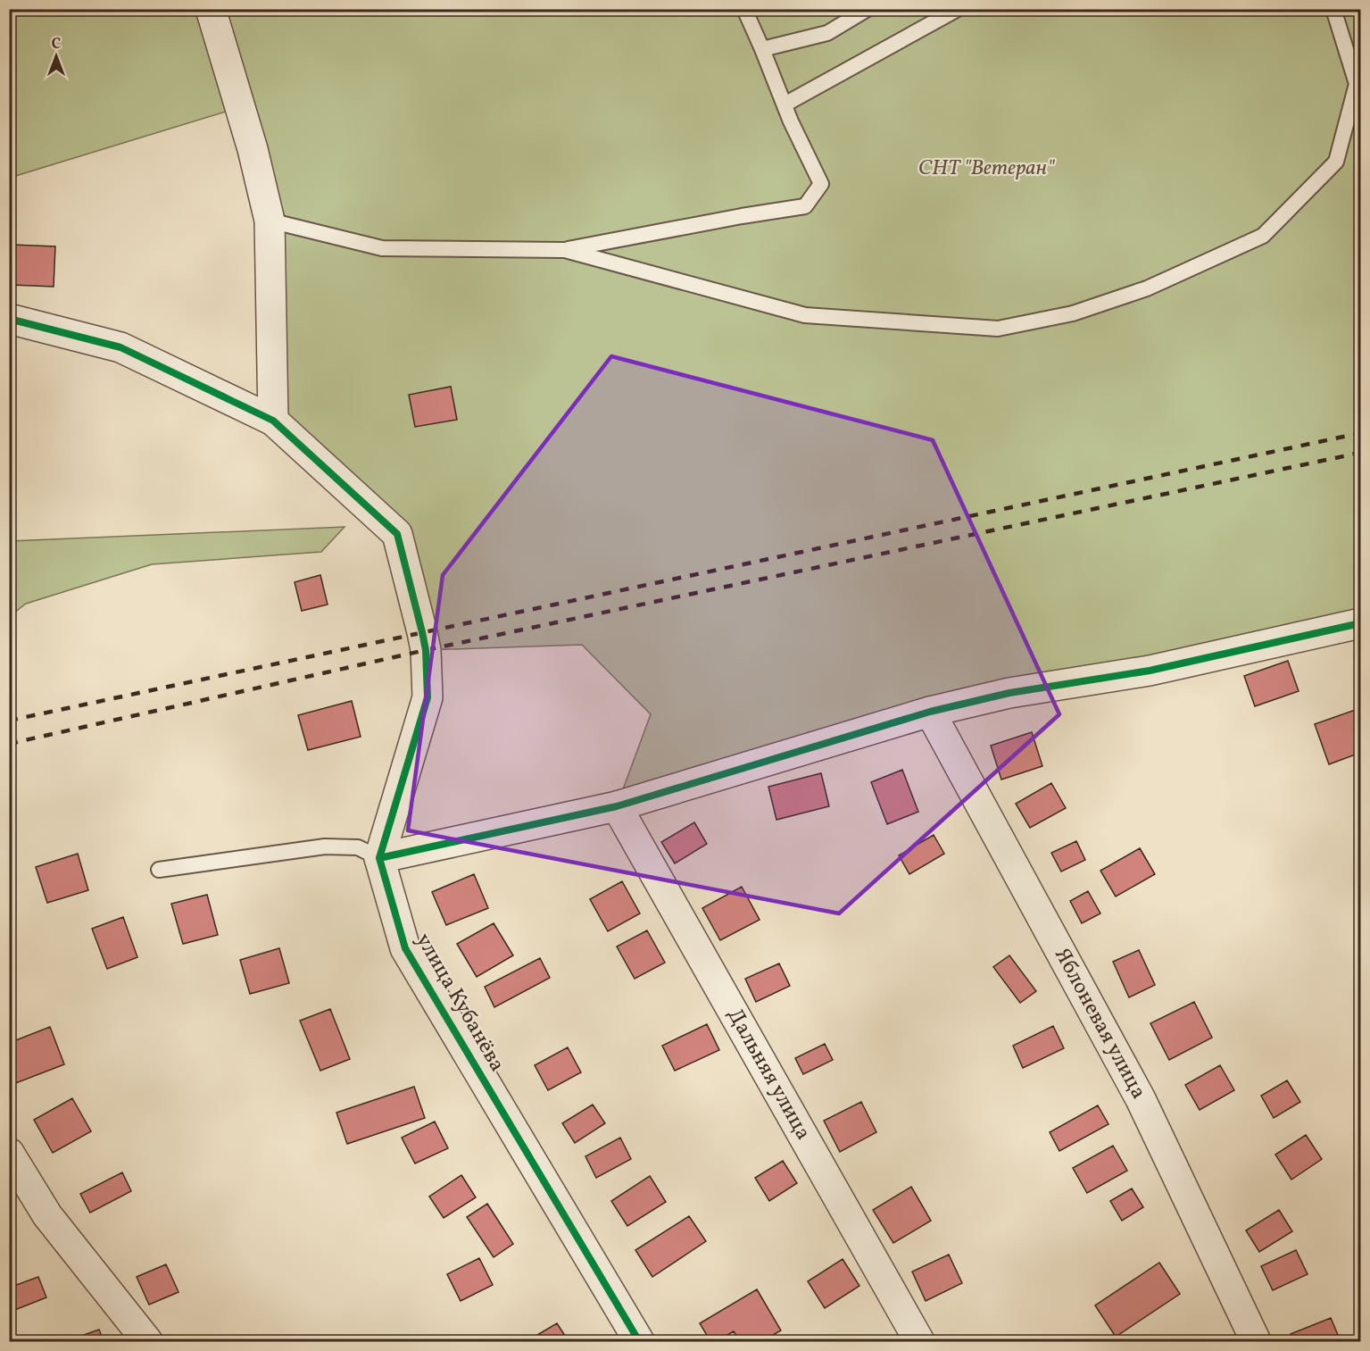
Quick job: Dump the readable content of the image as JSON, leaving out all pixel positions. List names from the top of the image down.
{
  "streets": {
    "street": ["улица Кубанёва", "Яблоневая улица", "Дальняя улица"]
  },
  "parks": ["СНТ \"Ветеран\""],
  "north": "top"
}
